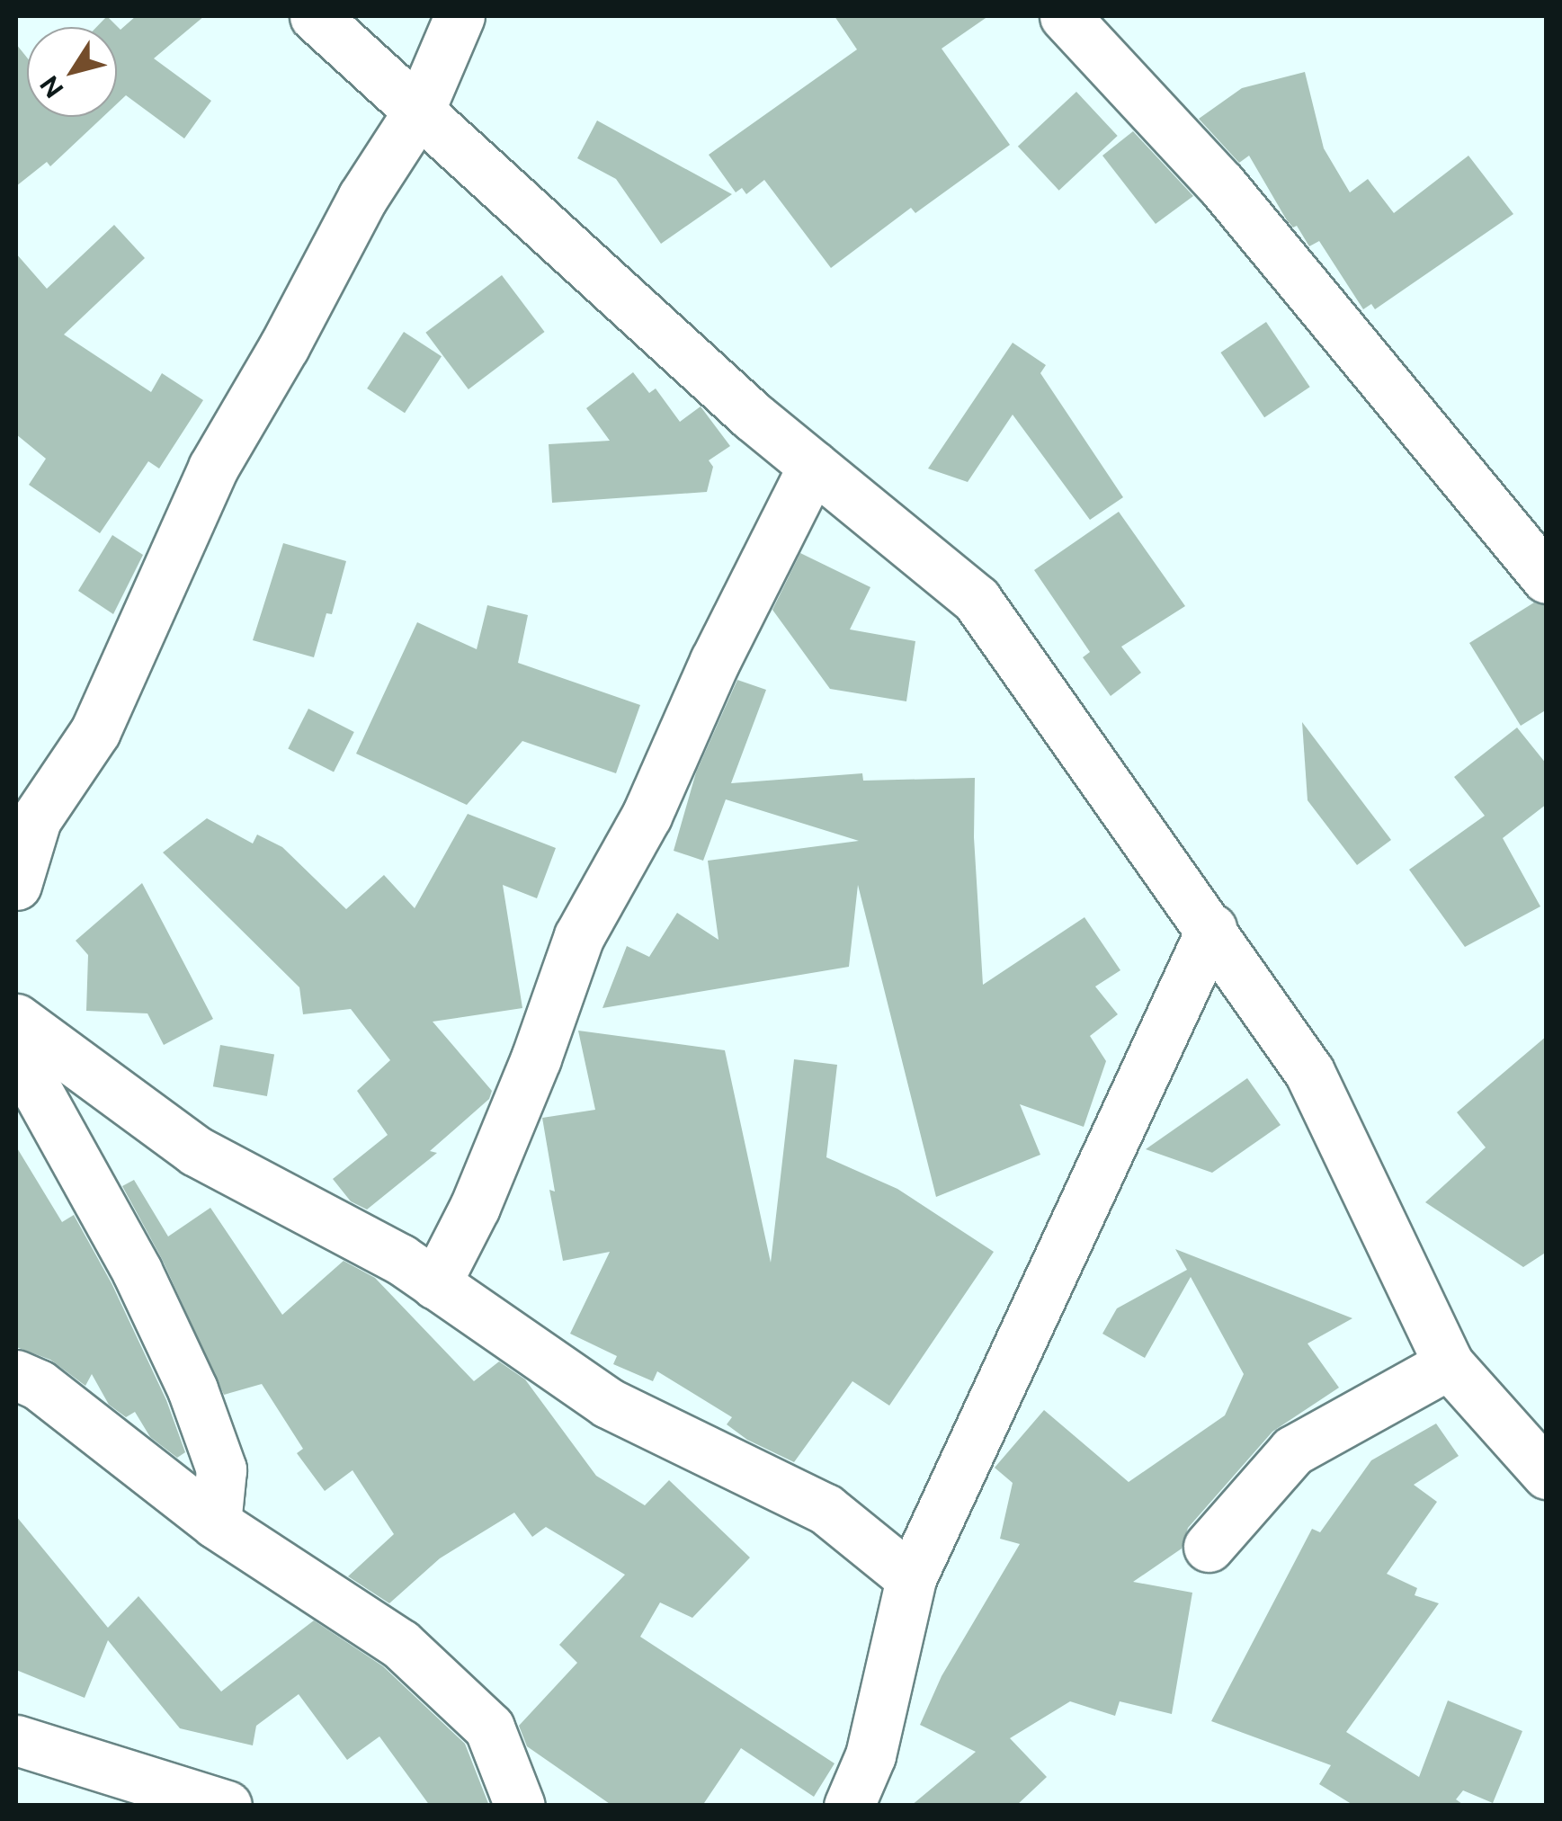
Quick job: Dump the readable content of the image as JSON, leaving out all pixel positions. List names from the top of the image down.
{
  "north": "bottom left"
}
